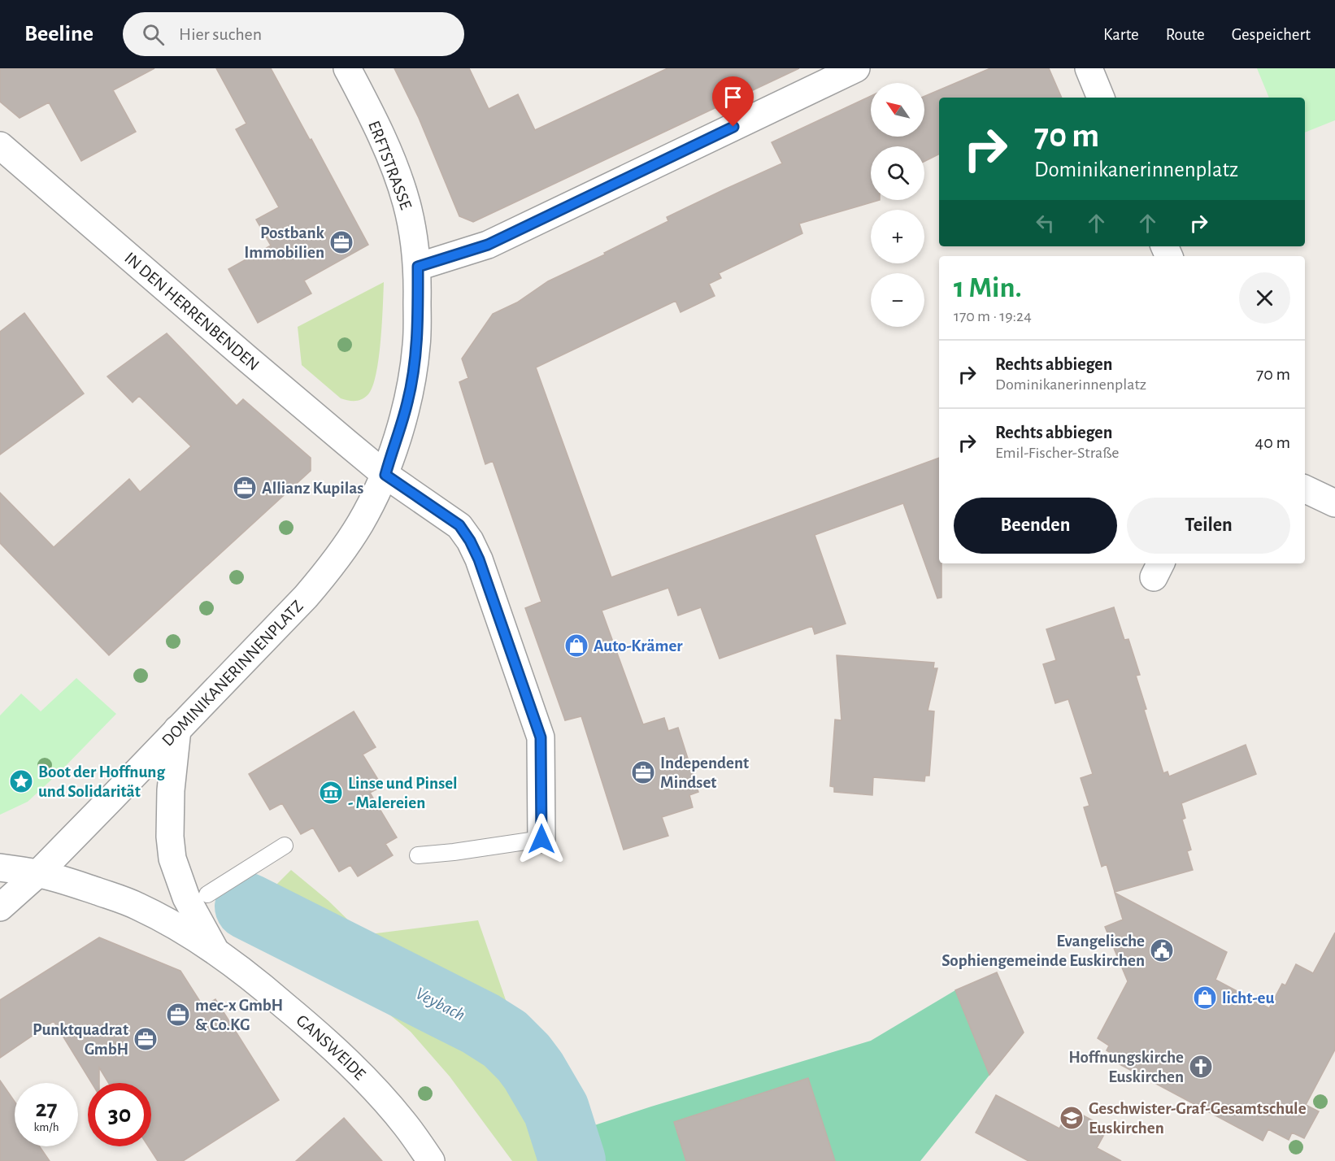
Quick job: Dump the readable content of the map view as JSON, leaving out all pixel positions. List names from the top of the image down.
{
  "streets": {
    "street": [
      "ERFTSTRASSE",
      "IN DEN HERRENBENDEN",
      "DOMINIKANERINNENPLATZ",
      "GANSWEIDE"
    ]
  },
  "crossings": [
    ["ERFTSTRASSE", "DOMINIKANERINNENPLATZ"],
    ["IN DEN HERRENBENDEN", "DOMINIKANERINNENPLATZ"],
    ["DOMINIKANERINNENPLATZ", "GANSWEIDE"]
  ],
  "water": ["Veybach"],
  "places": {
    "office": [
      "Postbank Immobilien",
      "Allianz Kupilas",
      "Independent Mindset",
      "mec-x GmbH & Co.KG",
      "Punktquadrat GmbH"
    ],
    "shop": ["Auto-Krämer", "licht-eu"],
    "place": ["Boot der Hoffnung und Solidarität"],
    "museum": ["Linse und Pinsel - Malereien"],
    "public building": ["Evangelische Sophiengemeinde Euskirchen"],
    "church": ["Hoffnungskirche Euskirchen"],
    "school or university": ["Geschwister-Graf-Gesamtschule Euskirchen"]
  },
  "north": "top left",
  "page": {
    "header": "Beeline",
    "search": "Hier suchen",
    "nav": ["Karte", "Route", "Gespeichert"],
    "map_buttons": ["+", "−"],
    "turn": ["70 m", "Dominikanerinnenplatz"],
    "heading": ["1 Min.", "170 m · 19:24"],
    "list": [
      {
        "name": "Rechts abbiegen",
        "note": "Dominikanerinnenplatz",
        "value": "70 m"
      },
      {
        "name": "Rechts abbiegen",
        "note": "Emil-Fischer-Straße",
        "value": "40 m"
      }
    ],
    "buttons": ["Beenden", "Teilen"],
    "speed": "27 km/h",
    "limit": "30"
  }
}
